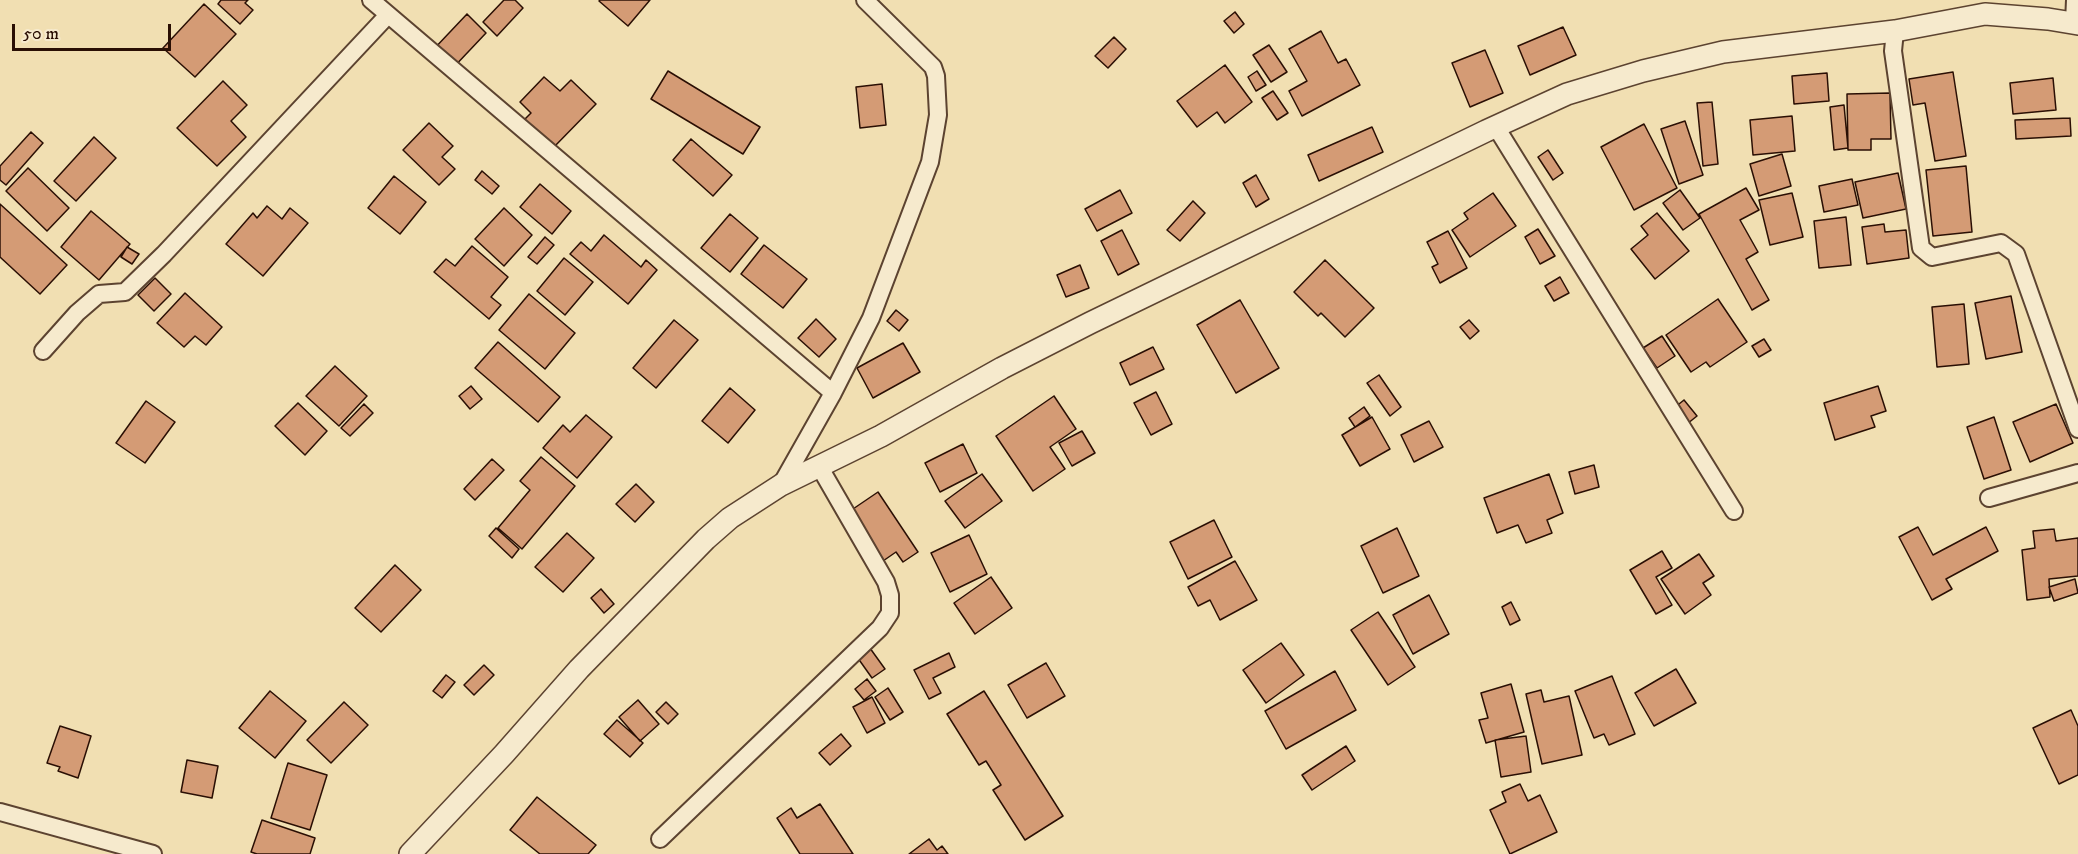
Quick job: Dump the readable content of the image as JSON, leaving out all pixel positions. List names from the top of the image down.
{
  "scale_bar": "50 m"
}
